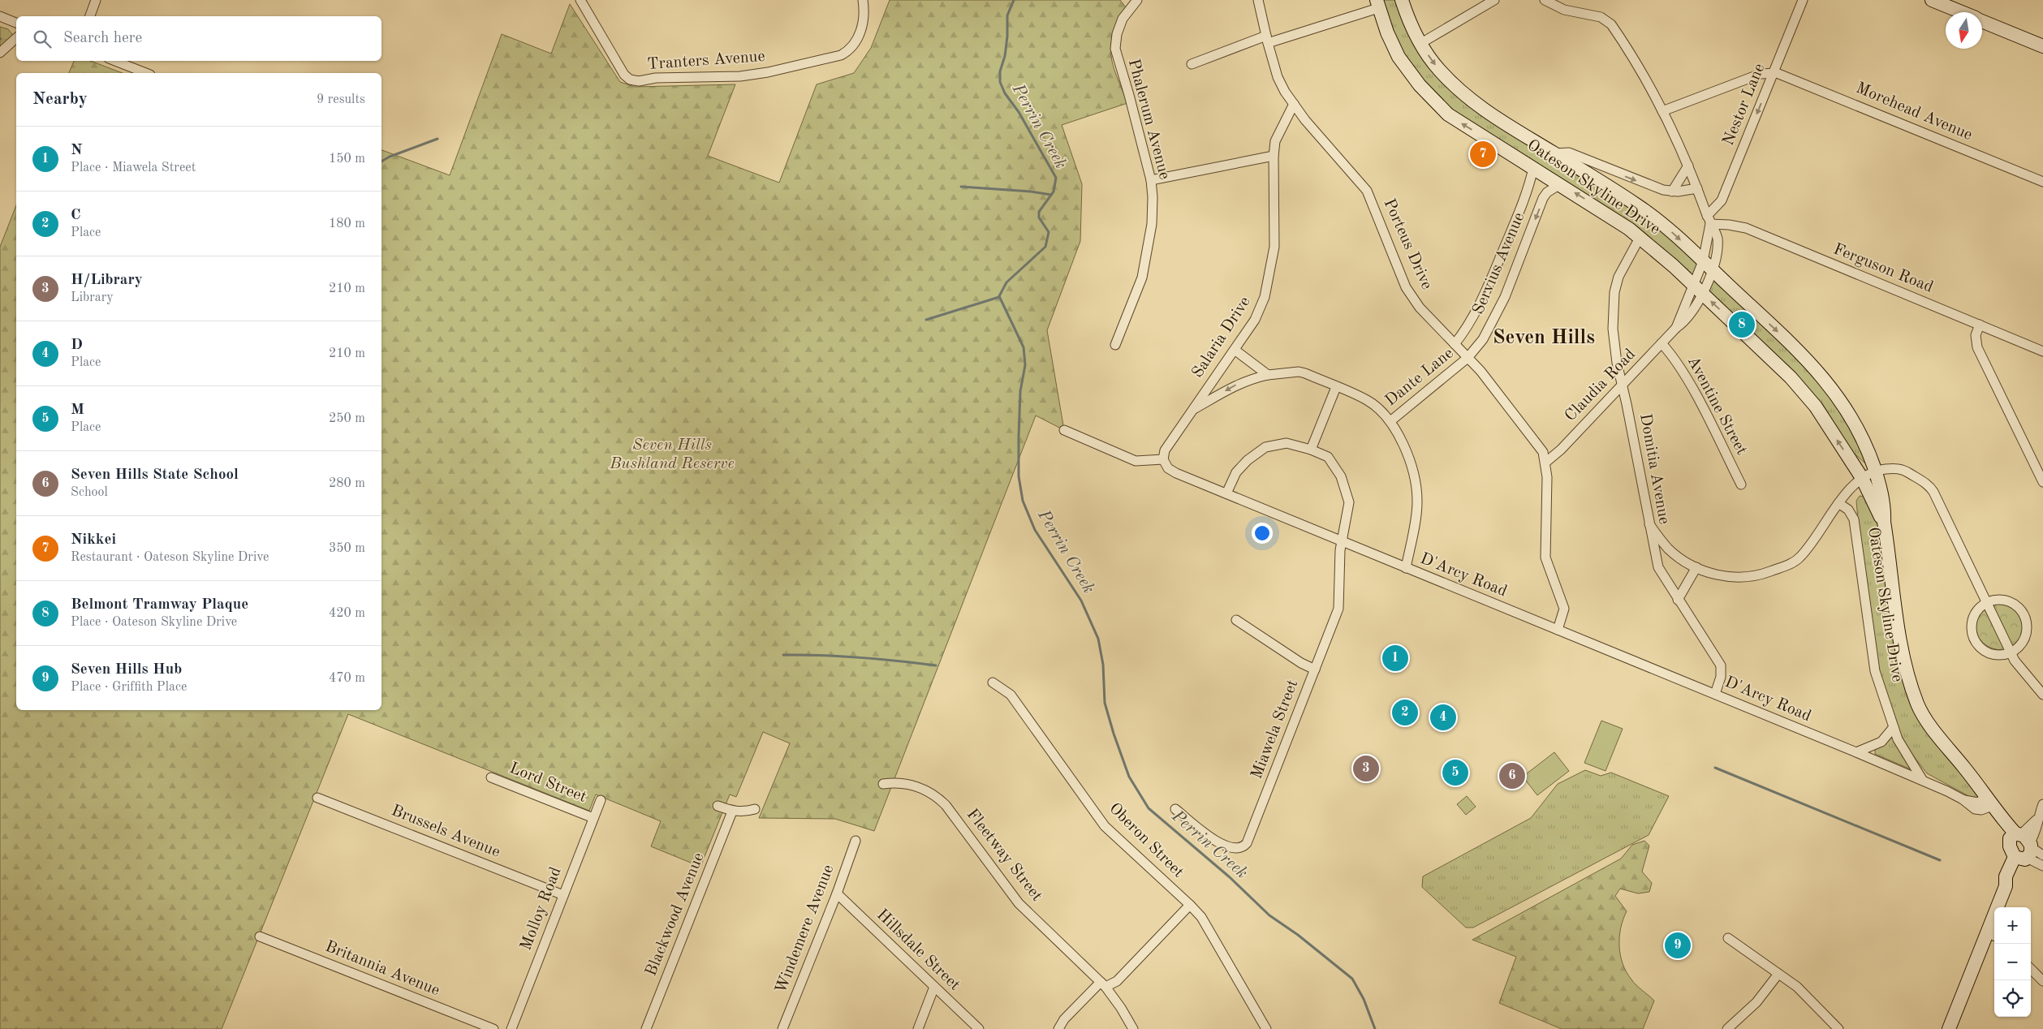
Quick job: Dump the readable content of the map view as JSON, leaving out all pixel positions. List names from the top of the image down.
{
  "streets": {
    "main road": ["Oateson Skyline Drive"],
    "street": [
      "Tranters Avenue",
      "Nestor Lane",
      "Morehead Avenue",
      "Phalerum Avenue",
      "Porteus Drive",
      "Servius Avenue",
      "Ferguson Road",
      "Salaria Drive",
      "Dante Lane",
      "Claudia Road",
      "Aventine Street",
      "Domitia Avenue",
      "D'Arcy Road",
      "Miawela Street",
      "Lord Street",
      "Brussels Avenue",
      "Oberon Street",
      "Fleetway Street",
      "Molloy Road",
      "Blackwood Avenue",
      "Windemere Avenue",
      "Hillsdale Street",
      "Britannia Avenue"
    ]
  },
  "crossings": [
    ["Nestor Lane", "Morehead Avenue"],
    ["Nestor Lane", "Ferguson Road"],
    ["Oateson Skyline Drive", "Servius Avenue"],
    ["Oateson Skyline Drive", "Claudia Road"],
    ["Oateson Skyline Drive", "Domitia Avenue"],
    ["Oateson Skyline Drive", "D'Arcy Road"],
    ["Porteus Drive", "Servius Avenue"],
    ["Porteus Drive", "Salaria Drive"],
    ["Porteus Drive", "Dante Lane"],
    ["Porteus Drive", "Claudia Road"],
    ["Porteus Drive", "D'Arcy Road"],
    ["Servius Avenue", "Dante Lane"],
    ["Salaria Drive", "D'Arcy Road"],
    ["Claudia Road", "Aventine Street"],
    ["Claudia Road", "Domitia Avenue"],
    ["Domitia Avenue", "D'Arcy Road"],
    ["D'Arcy Road", "Miawela Street"],
    ["Lord Street", "Molloy Road"],
    ["Brussels Avenue", "Molloy Road"],
    ["Windemere Avenue", "Hillsdale Street"]
  ],
  "one_way": ["Nestor Lane"],
  "districts": ["Seven Hills"],
  "water": ["Perrin Creek"],
  "parks": ["Seven Hills Bushland Reserve"],
  "north": "bottom",
  "page": {
    "search": "Search here",
    "heading": ["Nearby", "9 results"],
    "list": [
      {
        "mark": "1",
        "name": "N",
        "note": "Place · Miawela Street",
        "value": "150 m"
      },
      {
        "mark": "2",
        "name": "C",
        "note": "Place",
        "value": "180 m"
      },
      {
        "mark": "3",
        "name": "H/Library",
        "note": "Library",
        "value": "210 m"
      },
      {
        "mark": "4",
        "name": "D",
        "note": "Place",
        "value": "210 m"
      },
      {
        "mark": "5",
        "name": "M",
        "note": "Place",
        "value": "250 m"
      },
      {
        "mark": "6",
        "name": "Seven Hills State School",
        "note": "School",
        "value": "280 m"
      },
      {
        "mark": "7",
        "name": "Nikkei",
        "note": "Restaurant · Oateson Skyline Drive",
        "value": "350 m"
      },
      {
        "mark": "8",
        "name": "Belmont Tramway Plaque",
        "note": "Place · Oateson Skyline Drive",
        "value": "420 m"
      },
      {
        "mark": "9",
        "name": "Seven Hills Hub",
        "note": "Place · Griffith Place",
        "value": "470 m"
      }
    ],
    "pins": [
      "7",
      "8",
      "1",
      "2",
      "4",
      "3",
      "5",
      "6",
      "9"
    ],
    "map_buttons": ["+", "−"]
  }
}
